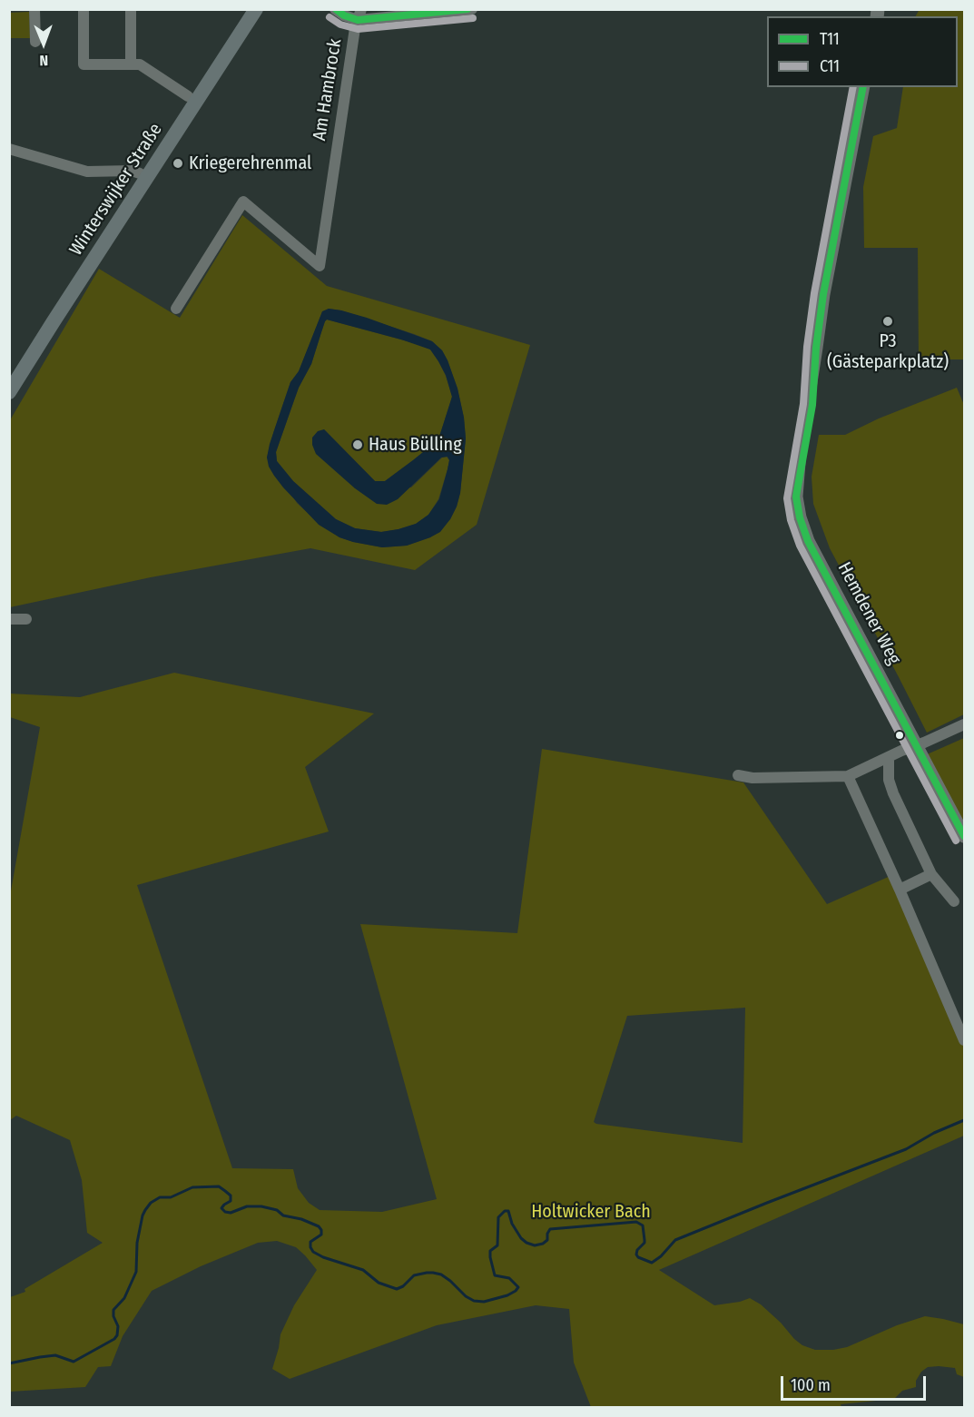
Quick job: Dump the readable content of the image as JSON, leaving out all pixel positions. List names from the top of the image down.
{
  "streets": {
    "main road": ["Winterswijker Straße"],
    "street": ["Am Hambrock", "Hemdener Weg"]
  },
  "parks": ["Holtwicker Bach"],
  "places": ["Kriegerehrenmal", "P3 (Gästeparkplatz)", "Haus Bülling"],
  "lines": ["transit line T11", "transit line C11"],
  "legend": ["T11", "C11"],
  "scale_bar": "100 m",
  "north": "bottom"
}
